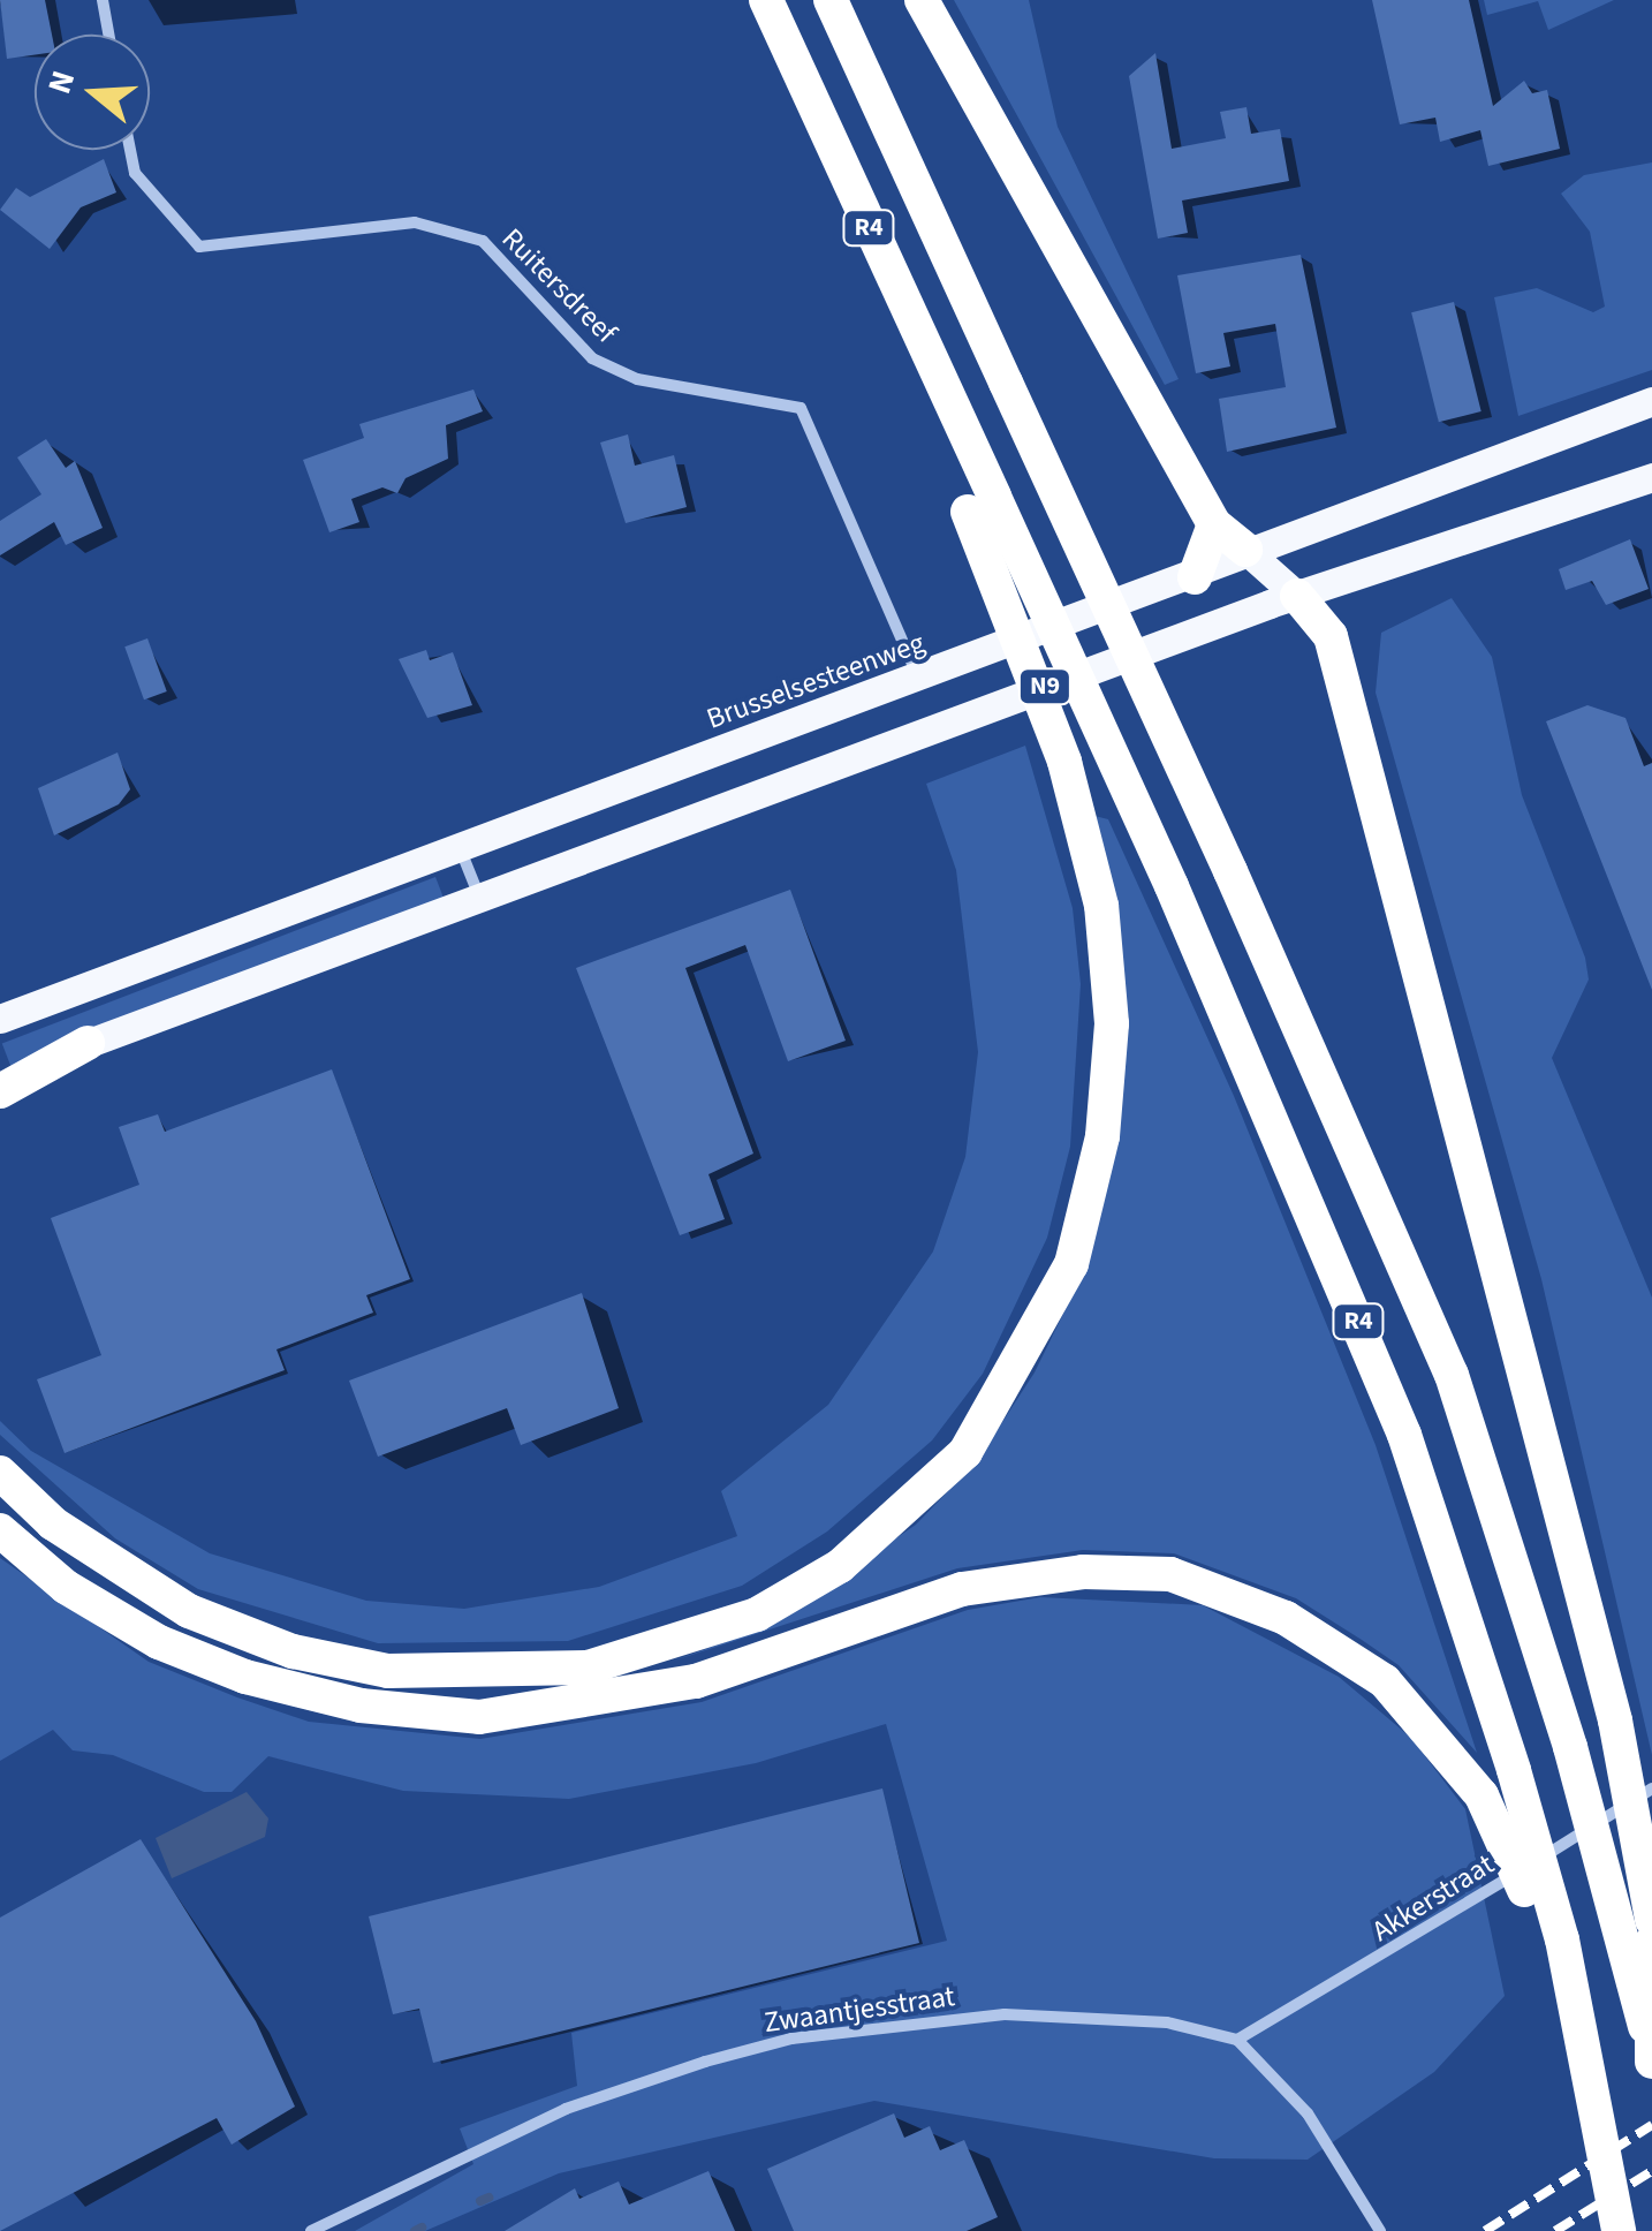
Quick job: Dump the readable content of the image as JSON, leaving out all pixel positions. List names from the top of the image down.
{
  "streets": {
    "highway": ["R4"],
    "main road": ["Brusselsesteenweg", "N9"],
    "street": ["Ruitersdreef", "Akkerstraat", "Zwaantjesstraat"]
  },
  "crossings": [
    ["Ruitersdreef", "Brusselsesteenweg"],
    ["Akkerstraat", "Zwaantjesstraat"]
  ],
  "north": "left"
}
